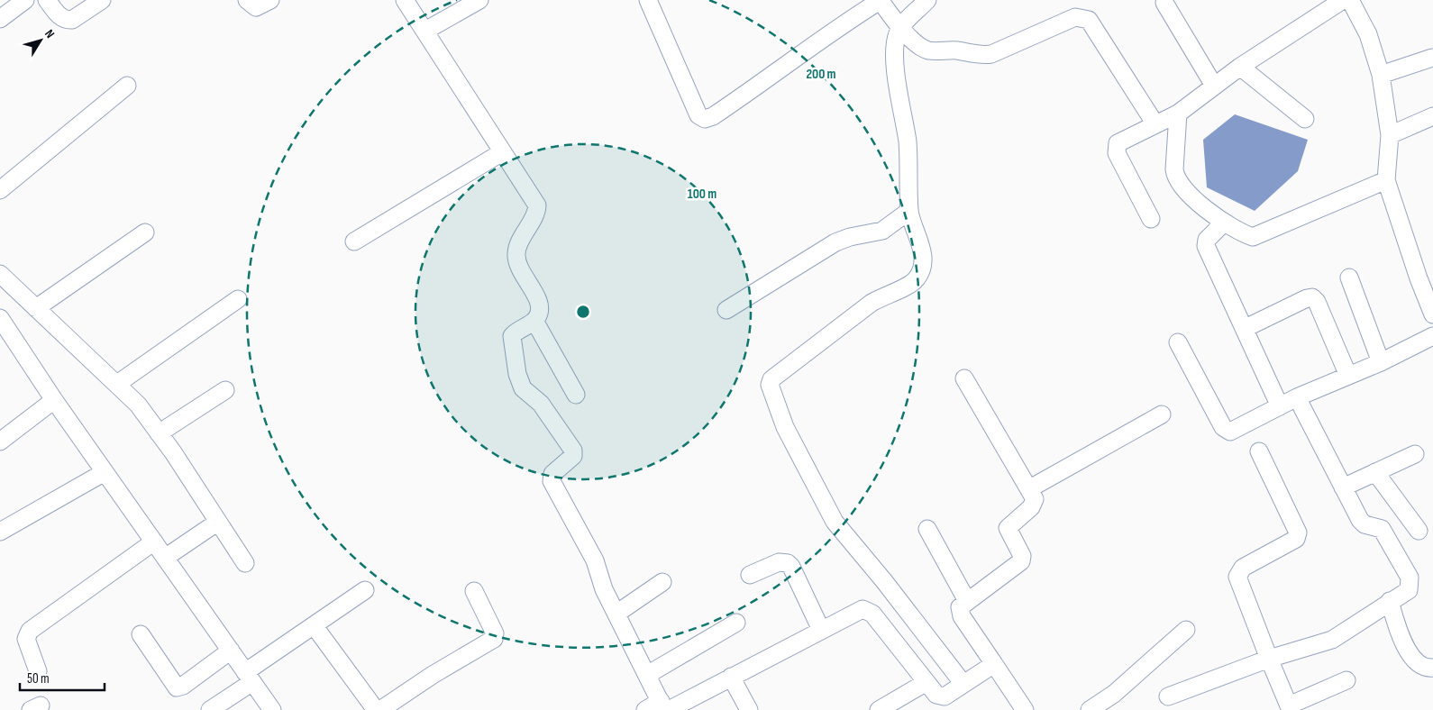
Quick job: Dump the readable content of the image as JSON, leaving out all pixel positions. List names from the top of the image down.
{
  "scale_bar": "50 m",
  "north": "top right",
  "rings": ["200 m", "100 m"]
}
